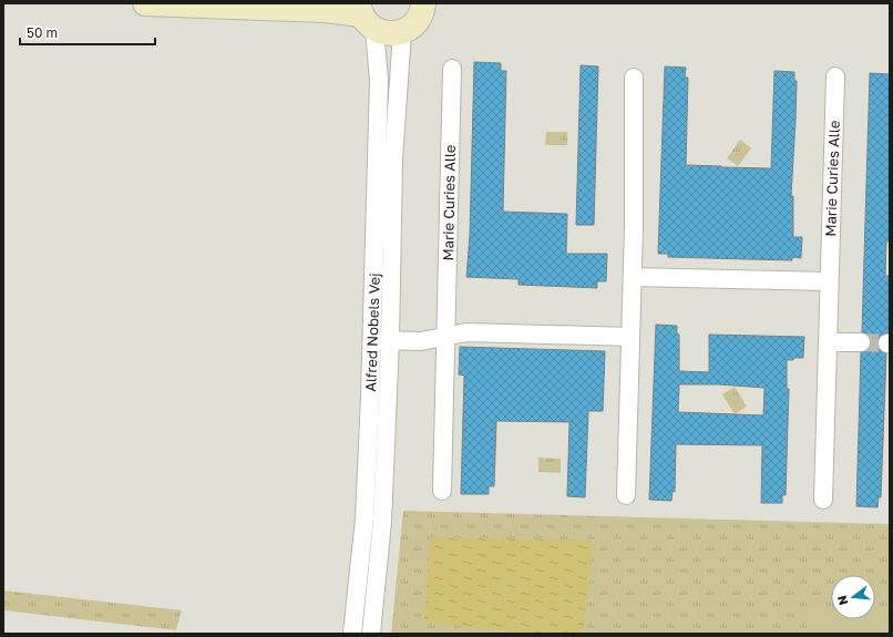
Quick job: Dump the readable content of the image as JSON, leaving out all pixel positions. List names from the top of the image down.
{
  "streets": {
    "street": ["Marie Curies Alle", "Alfred Nobels Vej"]
  },
  "scale_bar": "50 m",
  "north": "left"
}
